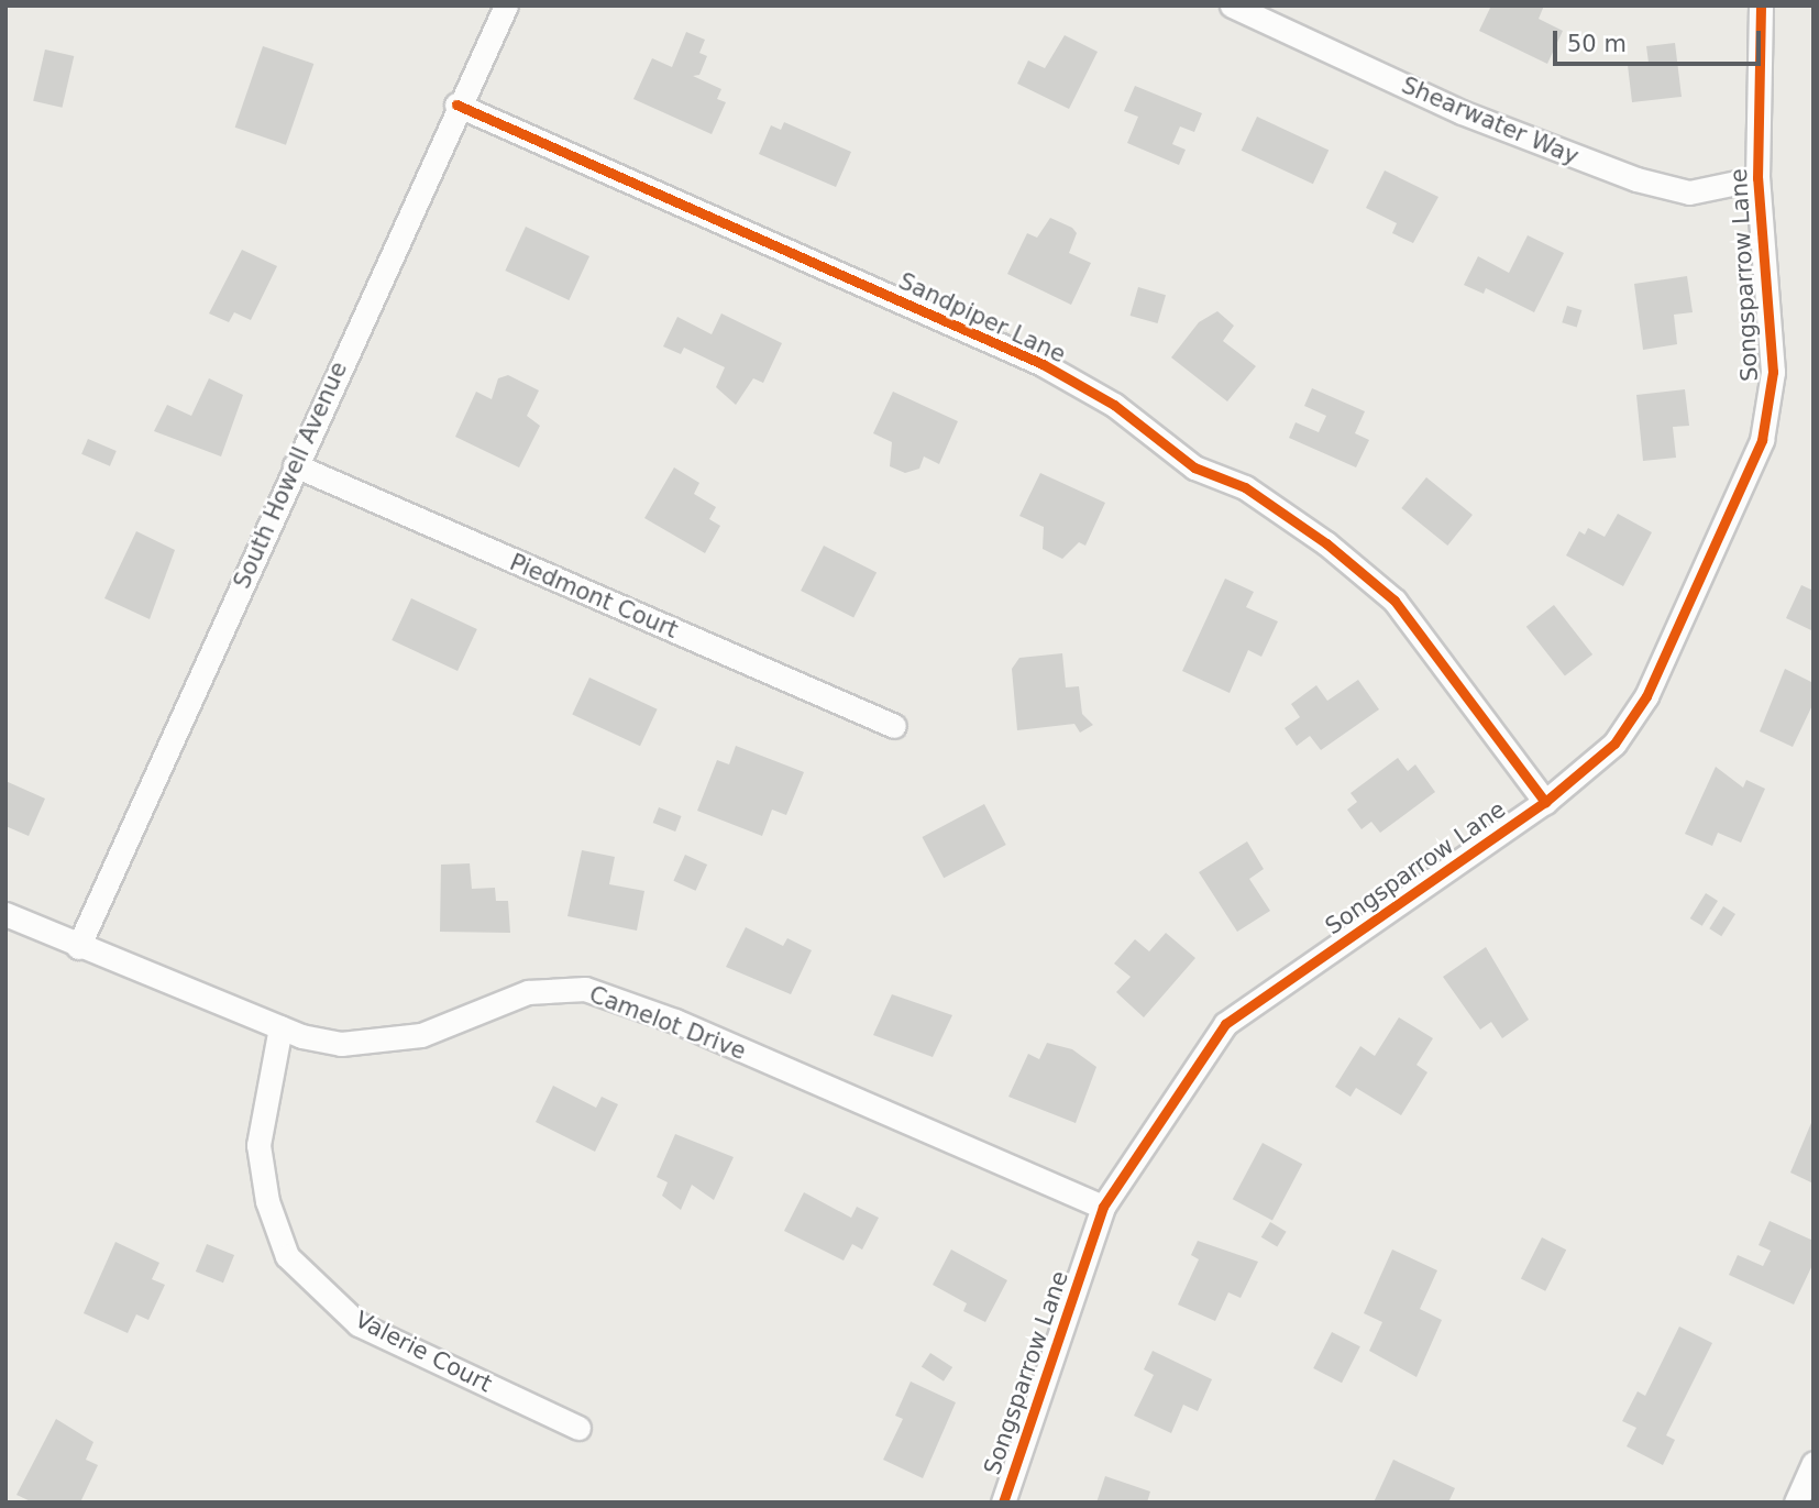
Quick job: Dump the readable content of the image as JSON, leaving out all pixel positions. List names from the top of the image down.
{
  "streets": {
    "street": [
      "Shearwater Way",
      "Songsparrow Lane",
      "Sandpiper Lane",
      "South Howell Avenue",
      "Piedmont Court",
      "Camelot Drive",
      "Valerie Court"
    ]
  },
  "crossings": [
    ["Shearwater Way", "Songsparrow Lane"],
    ["Songsparrow Lane", "Sandpiper Lane"],
    ["Songsparrow Lane", "Camelot Drive"],
    ["Sandpiper Lane", "South Howell Avenue"],
    ["South Howell Avenue", "Piedmont Court"],
    ["South Howell Avenue", "Camelot Drive"],
    ["Camelot Drive", "Valerie Court"]
  ],
  "scale_bar": "50 m"
}
